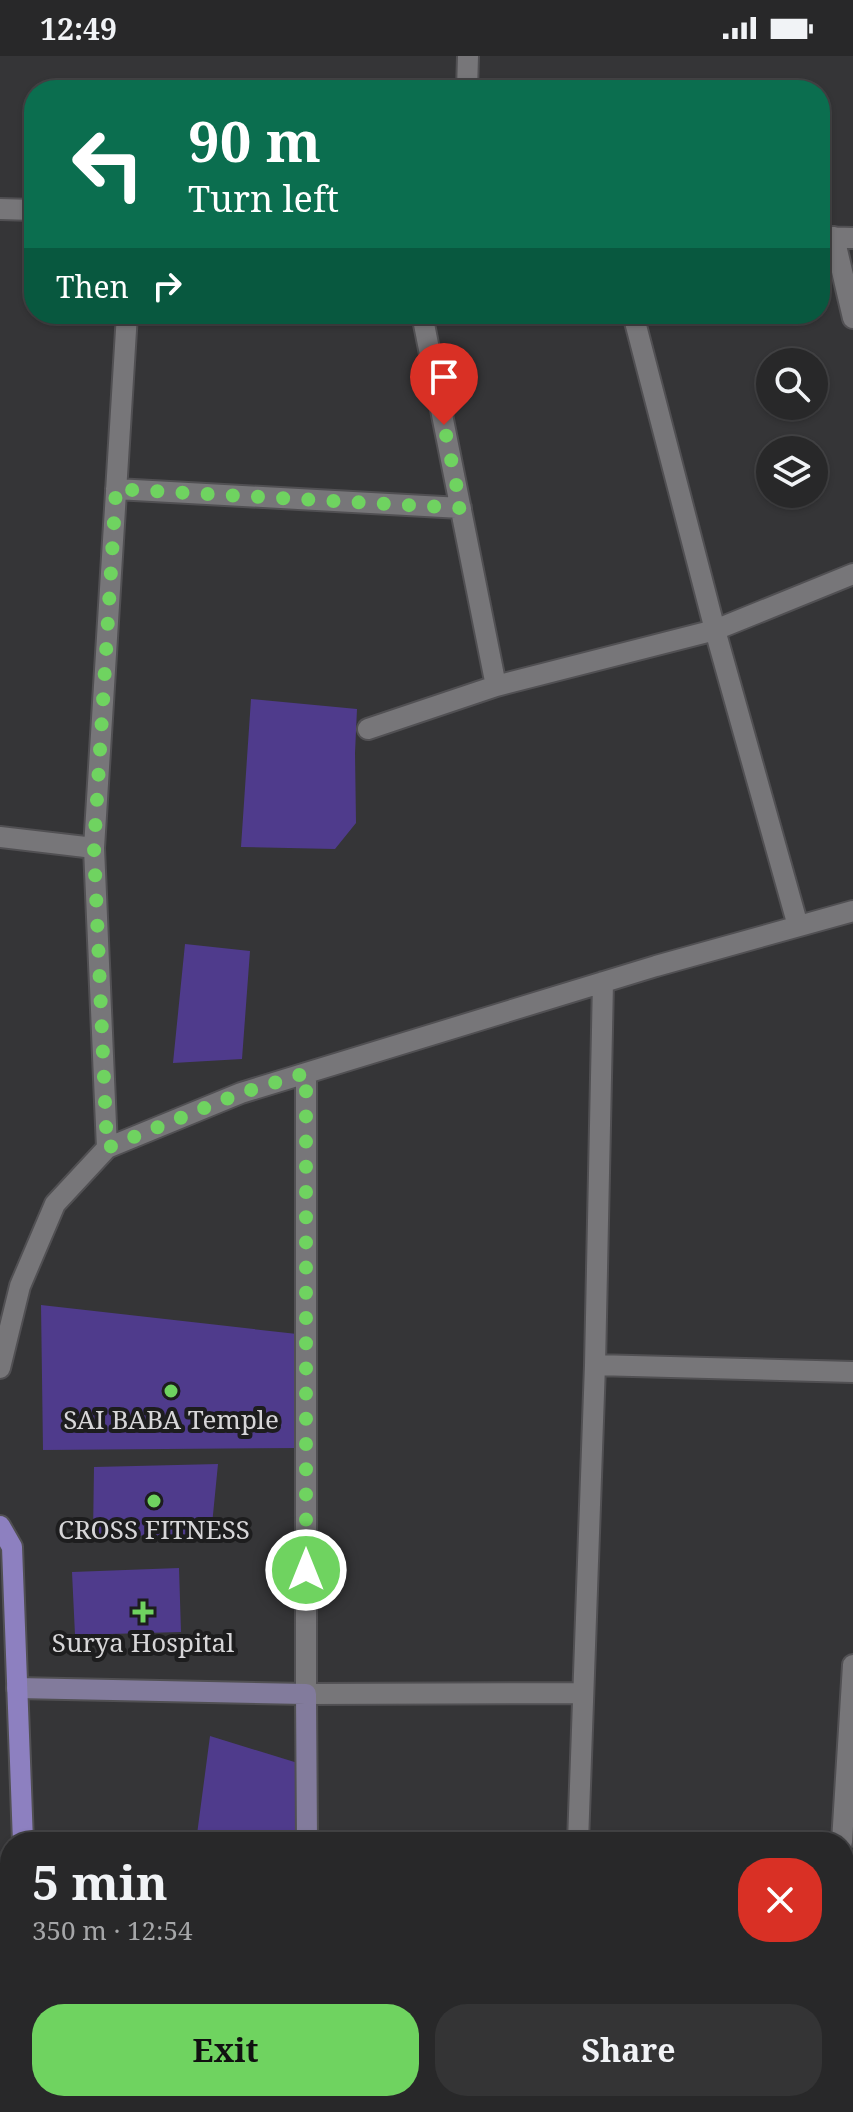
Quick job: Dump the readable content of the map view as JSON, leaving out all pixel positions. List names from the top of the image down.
{
  "places": {
    "other": ["SAI BABA Temple", "CROSS FITNESS"],
    "health": ["Surya Hospital"]
  },
  "page": {
    "status": "12:49",
    "turn": ["90 m", "Turn left"],
    "then": "Then",
    "heading": ["5 min", "350 m · 12:54"],
    "buttons": ["Exit", "Share"]
  }
}
